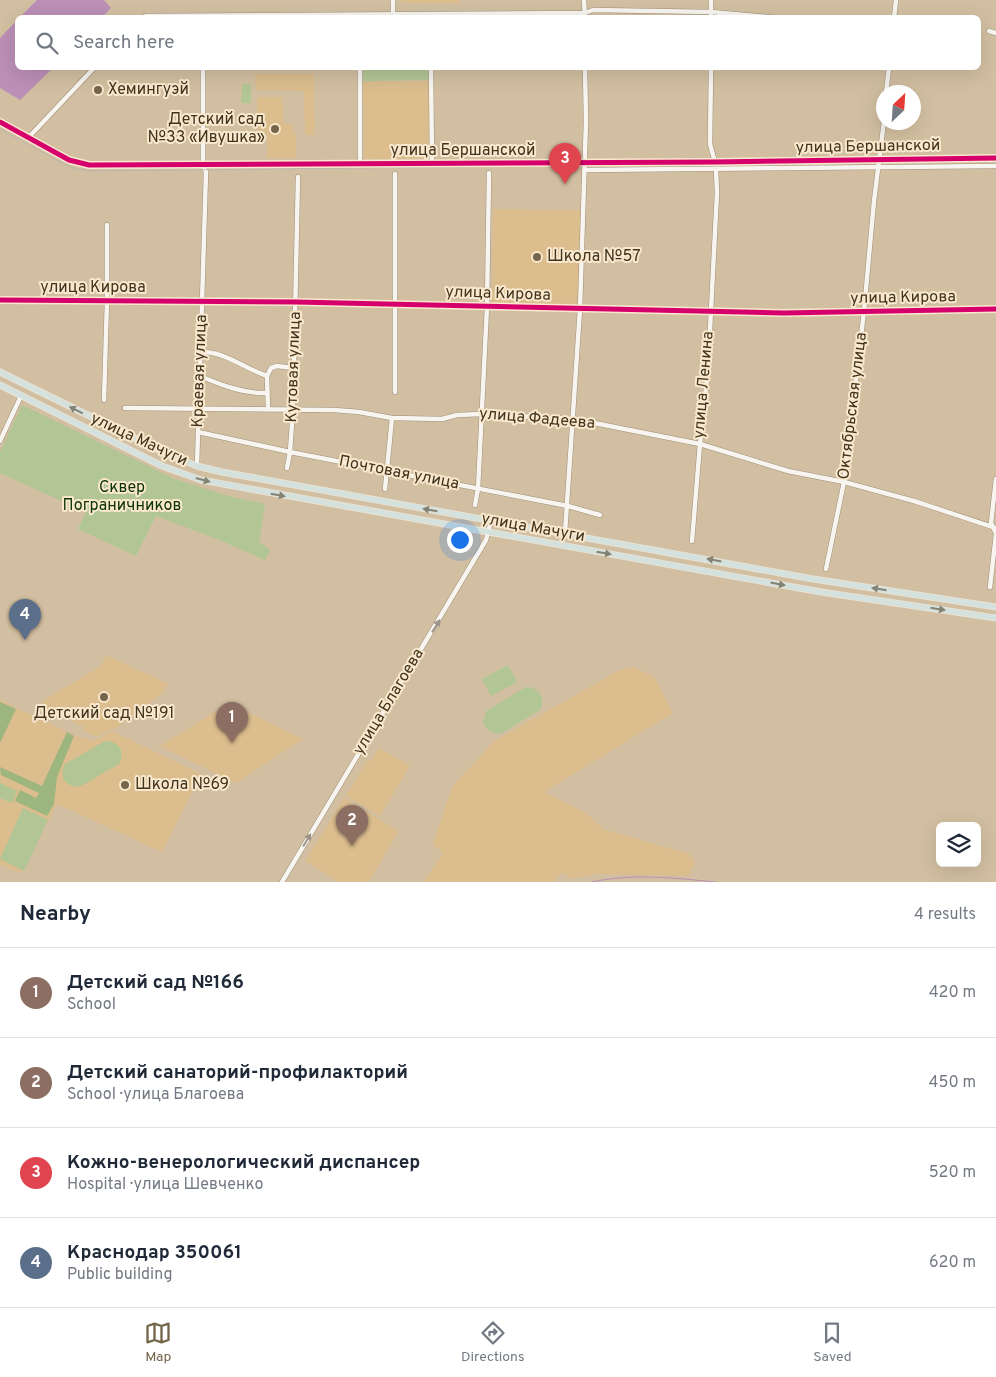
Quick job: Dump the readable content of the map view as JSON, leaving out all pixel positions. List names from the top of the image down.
{
  "streets": {
    "main road": ["улица Мачуги"],
    "street": [
      "улица Бершанской",
      "улица Кирова",
      "Кутовая улица",
      "Краевая улица",
      "улица Ленина",
      "Октябрьская улица",
      "улица Фадеева",
      "Почтовая улица",
      "улица Благоева"
    ]
  },
  "crossings": [
    ["улица Бершанской", "Краевая улица"],
    ["улица Бершанской", "улица Ленина"],
    ["улица Бершанской", "Октябрьская улица"],
    ["улица Кирова", "Кутовая улица"],
    ["улица Кирова", "Краевая улица"],
    ["улица Кирова", "улица Ленина"],
    ["улица Кирова", "Октябрьская улица"],
    ["Кутовая улица", "улица Фадеева"],
    ["Кутовая улица", "Почтовая улица"],
    ["Краевая улица", "улица Фадеева"],
    ["Краевая улица", "улица Мачуги"],
    ["Краевая улица", "Почтовая улица"],
    ["улица Ленина", "улица Фадеева"],
    ["Октябрьская улица", "улица Фадеева"],
    ["улица Мачуги", "улица Благоева"]
  ],
  "one_way": ["улица Благоева"],
  "parks": ["Сквер Пограничников"],
  "places": [
    "Хемингуэй",
    "Детский сад №33 «Ивушка»",
    "Школа №57",
    "Детский сад №191",
    "Школа №69"
  ],
  "north": "top right",
  "page": {
    "search": "Search here",
    "pins": [
      "3",
      "4",
      "1",
      "2"
    ],
    "heading": ["Nearby", "4 results"],
    "list": [
      {
        "mark": "1",
        "name": "Детский сад №166",
        "note": "School",
        "value": "420 m"
      },
      {
        "mark": "2",
        "name": "Детский санаторий-профилакторий",
        "note": "School · улица Благоева",
        "value": "450 m"
      },
      {
        "mark": "3",
        "name": "Кожно-венерологический диспансер",
        "note": "Hospital · улица Шевченко",
        "value": "520 m"
      },
      {
        "mark": "4",
        "name": "Краснодар 350061",
        "note": "Public building",
        "value": "620 m"
      }
    ],
    "nav": ["Map", "Directions", "Saved"]
  }
}
